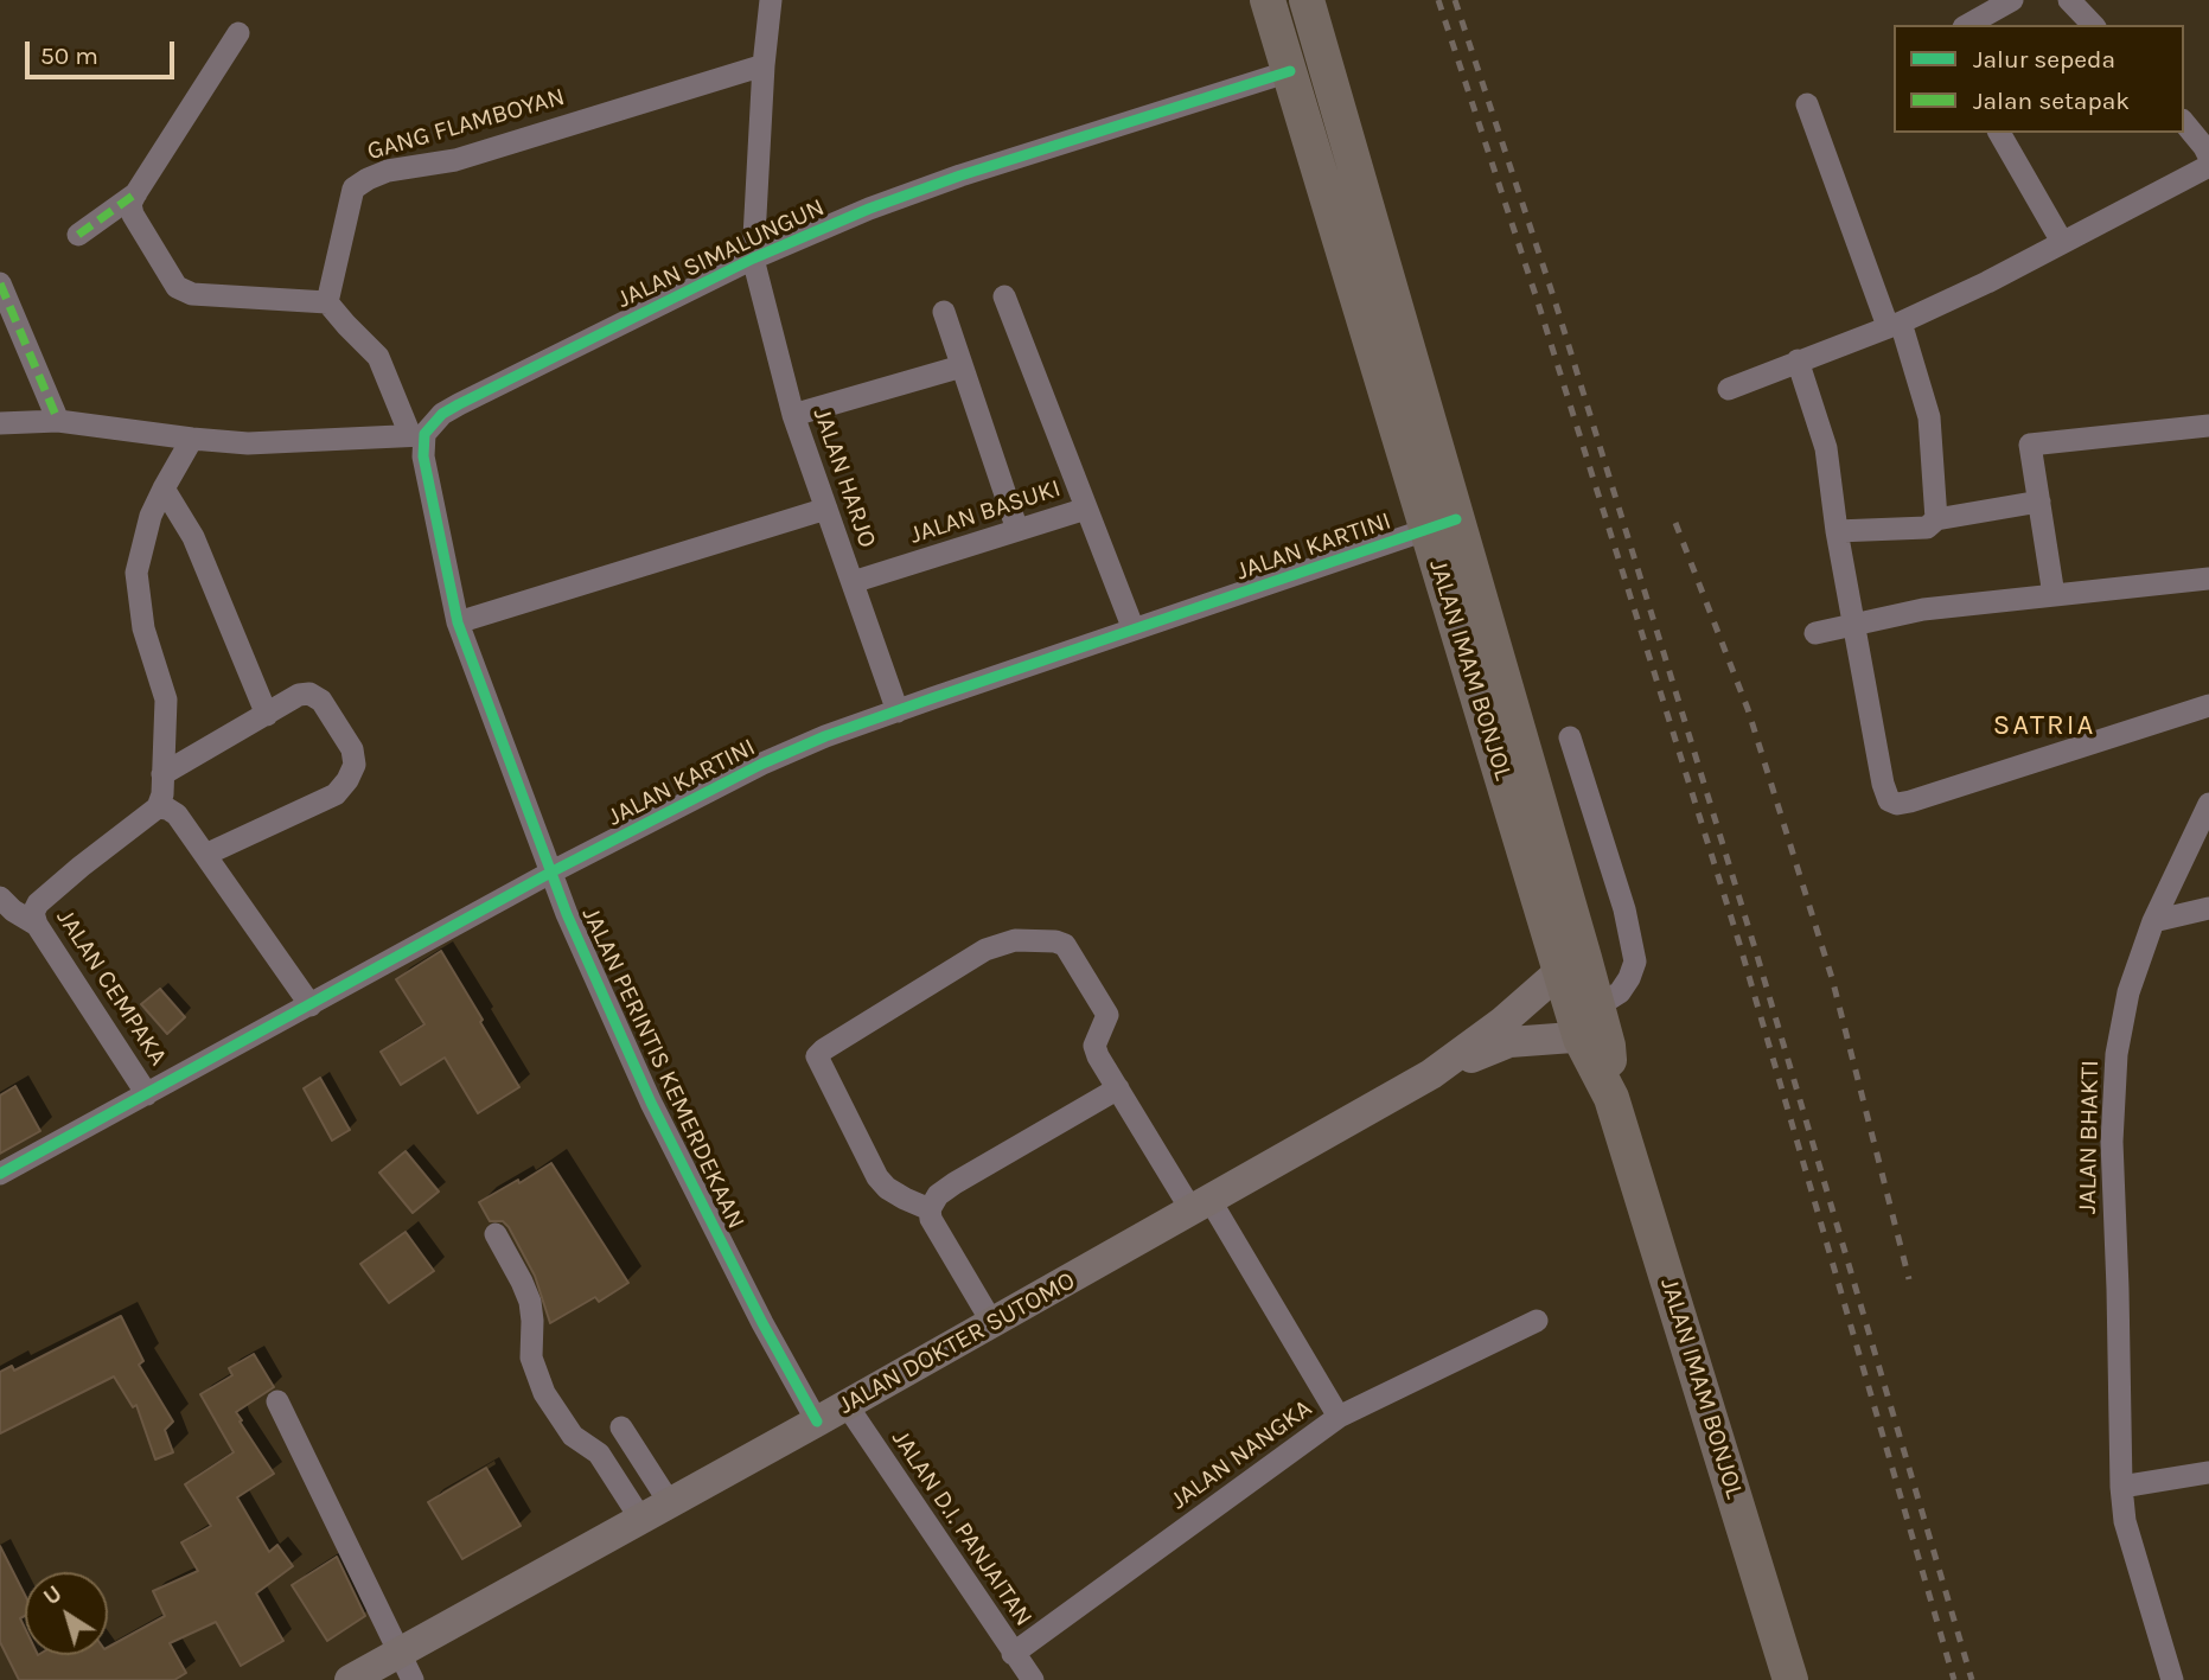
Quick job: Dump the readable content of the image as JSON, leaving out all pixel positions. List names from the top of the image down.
{
  "streets": {
    "highway": ["JALAN IMAM BONJOL"],
    "main road": ["JALAN DOKTER SUTOMO"],
    "street": [
      "GANG FLAMBOYAN",
      "JALAN SIMALUNGUN",
      "JALAN HARJO",
      "JALAN BASUKI",
      "JALAN KARTINI",
      "JALAN CEMPAKA",
      "JALAN PERINTIS KEMERDEKAAN",
      "JALAN BHAKTI",
      "JALAN NANGKA",
      "JALAN D.I. PANJAITAN"
    ]
  },
  "crossings": [
    ["GANG FLAMBOYAN", "JALAN HARJO"],
    ["JALAN SIMALUNGUN", "JALAN HARJO"],
    ["JALAN SIMALUNGUN", "JALAN IMAM BONJOL"],
    ["JALAN SIMALUNGUN", "JALAN PERINTIS KEMERDEKAAN"],
    ["JALAN HARJO", "JALAN BASUKI"],
    ["JALAN HARJO", "JALAN KARTINI"],
    ["JALAN KARTINI", "JALAN IMAM BONJOL"],
    ["JALAN KARTINI", "JALAN CEMPAKA"],
    ["JALAN KARTINI", "JALAN PERINTIS KEMERDEKAAN"],
    ["JALAN IMAM BONJOL", "JALAN DOKTER SUTOMO"],
    ["JALAN PERINTIS KEMERDEKAAN", "JALAN DOKTER SUTOMO"],
    ["JALAN DOKTER SUTOMO", "JALAN NANGKA"],
    ["JALAN DOKTER SUTOMO", "JALAN D.I. PANJAITAN"],
    ["JALAN NANGKA", "JALAN D.I. PANJAITAN"]
  ],
  "districts": ["SATRIA"],
  "legend": ["Jalur sepeda", "Jalan setapak"],
  "scale_bar": "50 m",
  "north": "top left"
}
